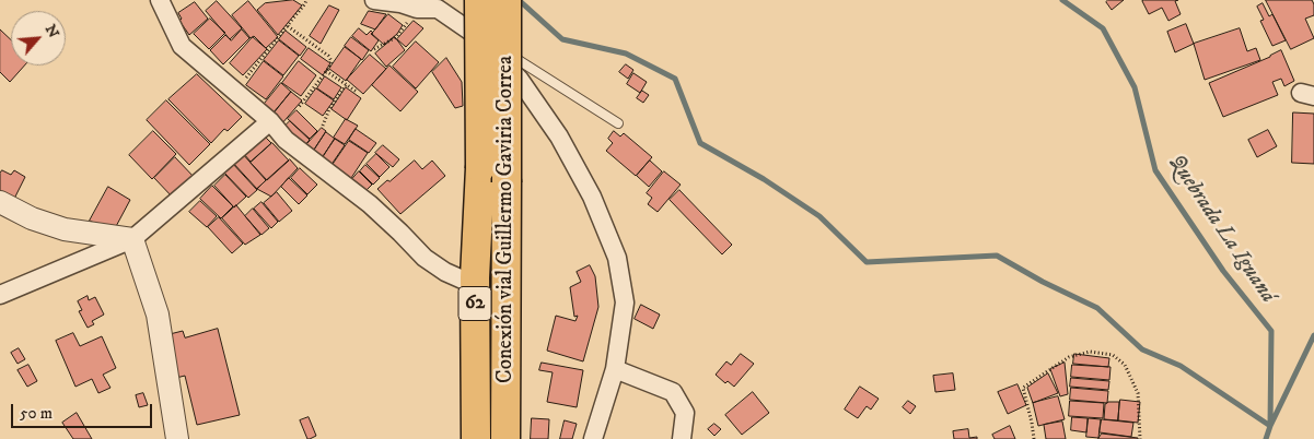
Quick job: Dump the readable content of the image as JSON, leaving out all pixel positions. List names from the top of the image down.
{
  "streets": {
    "highway": ["Conexión vial Guillermo Gaviria Correa", "62"]
  },
  "water": ["Quebrada La Iguaná"],
  "scale_bar": "50 m",
  "north": "top right"
}
